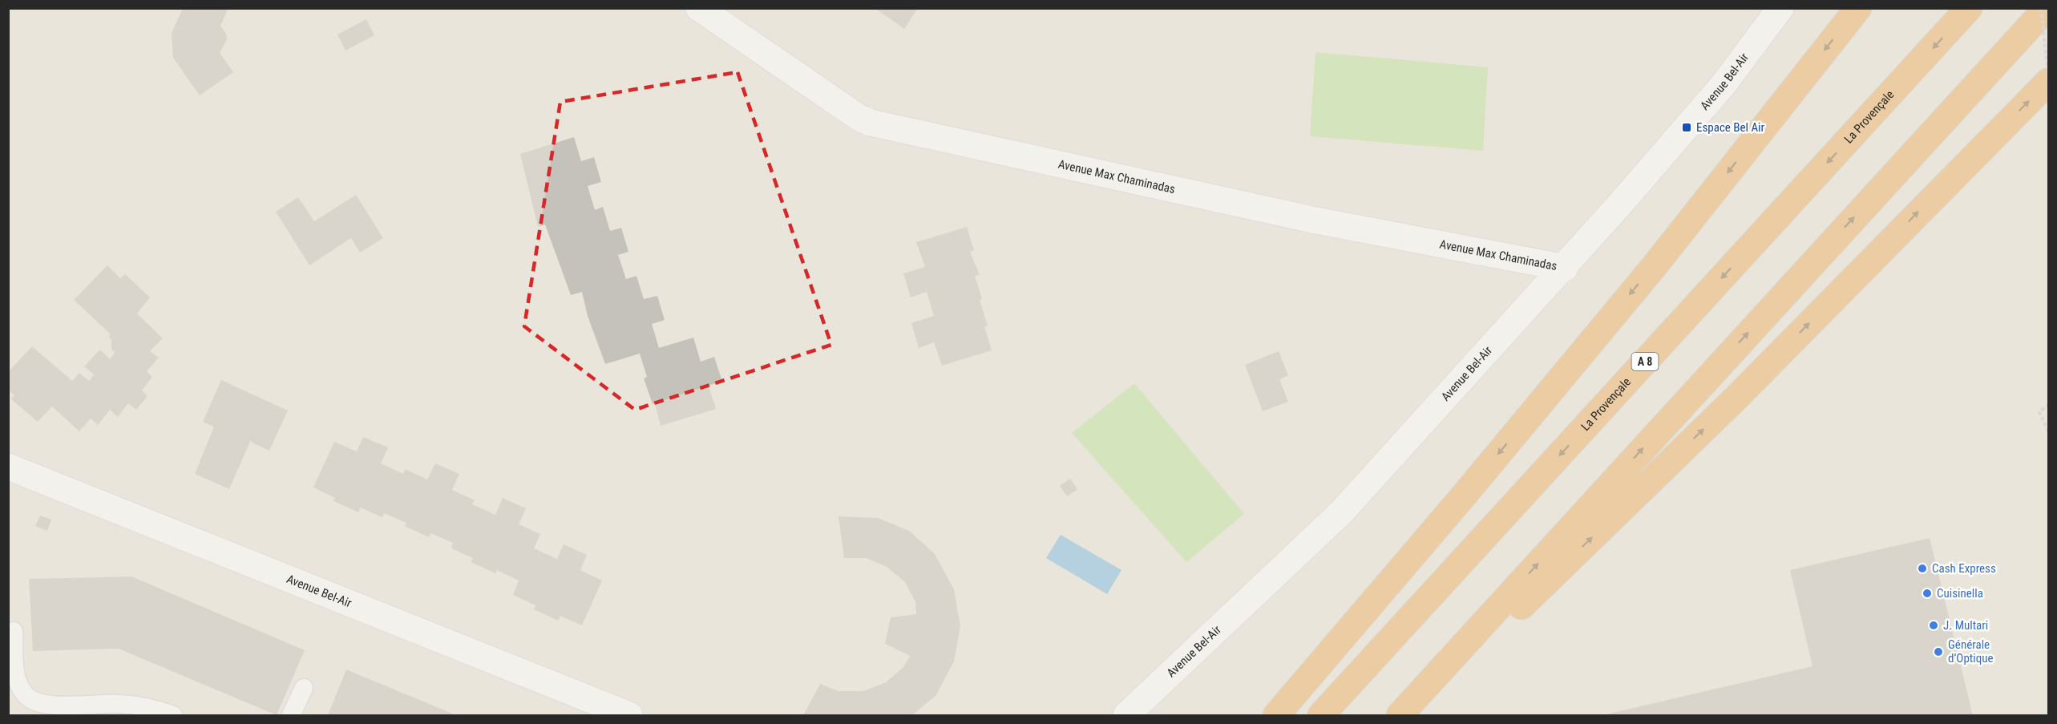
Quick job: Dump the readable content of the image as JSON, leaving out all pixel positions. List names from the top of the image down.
{
  "streets": {
    "highway": ["La Provençale", "A 8"],
    "street": ["Avenue Bel-Air", "Avenue Max Chaminadas"]
  },
  "crossings": [
    ["Avenue Bel-Air", "Avenue Max Chaminadas"]
  ],
  "places": {
    "transit": ["Espace Bel Air"],
    "other": [
      "Cash Express",
      "Cuisinella",
      "J. Multari",
      "Générale d’Optique"
    ]
  }
}
